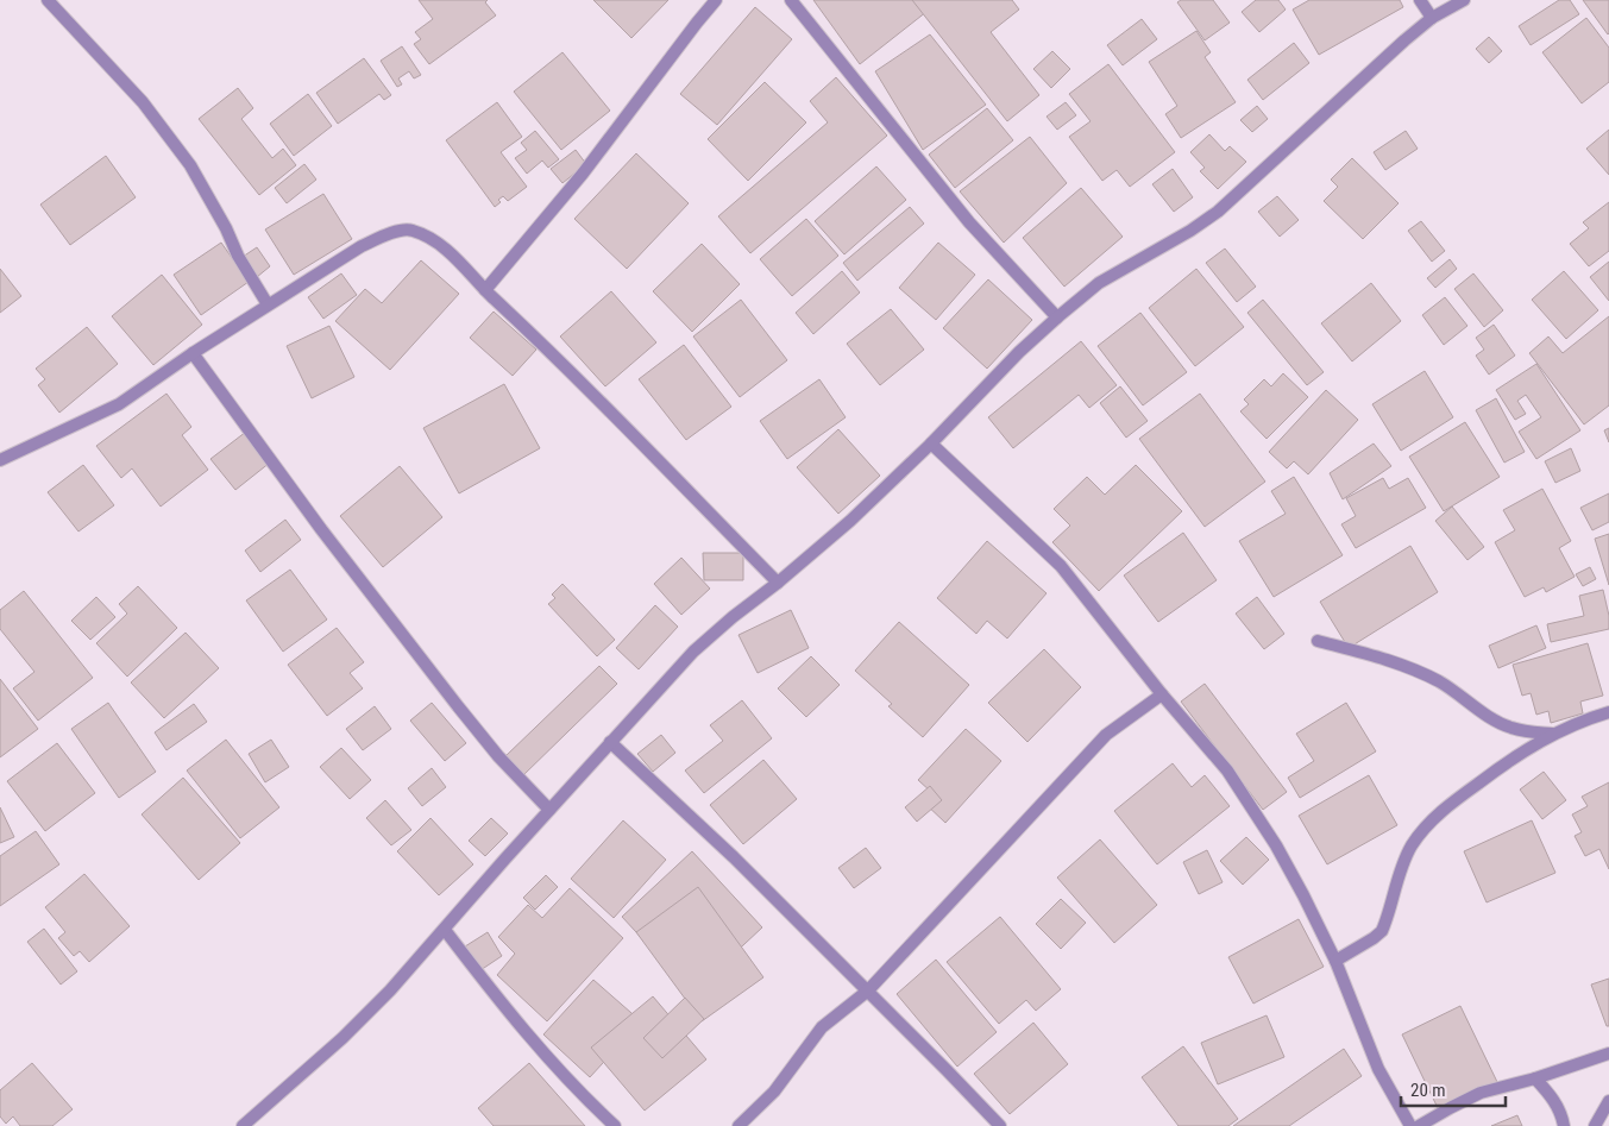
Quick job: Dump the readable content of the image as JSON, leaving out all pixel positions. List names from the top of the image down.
{
  "scale_bar": "20 m"
}
